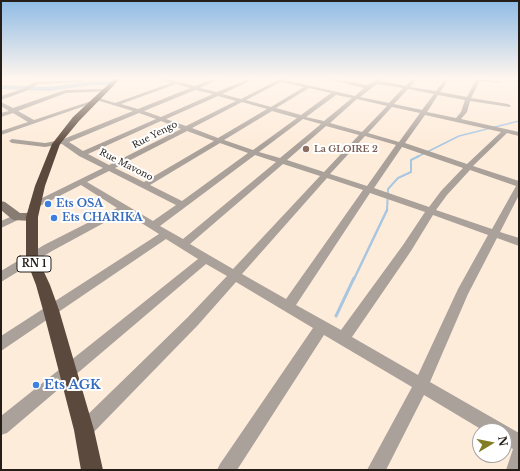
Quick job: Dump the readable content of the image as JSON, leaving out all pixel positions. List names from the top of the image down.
{
  "streets": {
    "highway": ["RN 1"],
    "street": ["Rue Yengo", "Rue Mavono"]
  },
  "crossings": [
    ["Rue Yengo", "Rue Mavono"],
    ["Rue Yengo", "RN 1"],
    ["Rue Mavono", "RN 1"]
  ],
  "places": [
    "La GLOIRE 2",
    "Ets OSA",
    "Ets CHARIKA",
    "Ets AGK"
  ],
  "north": "right"
}
